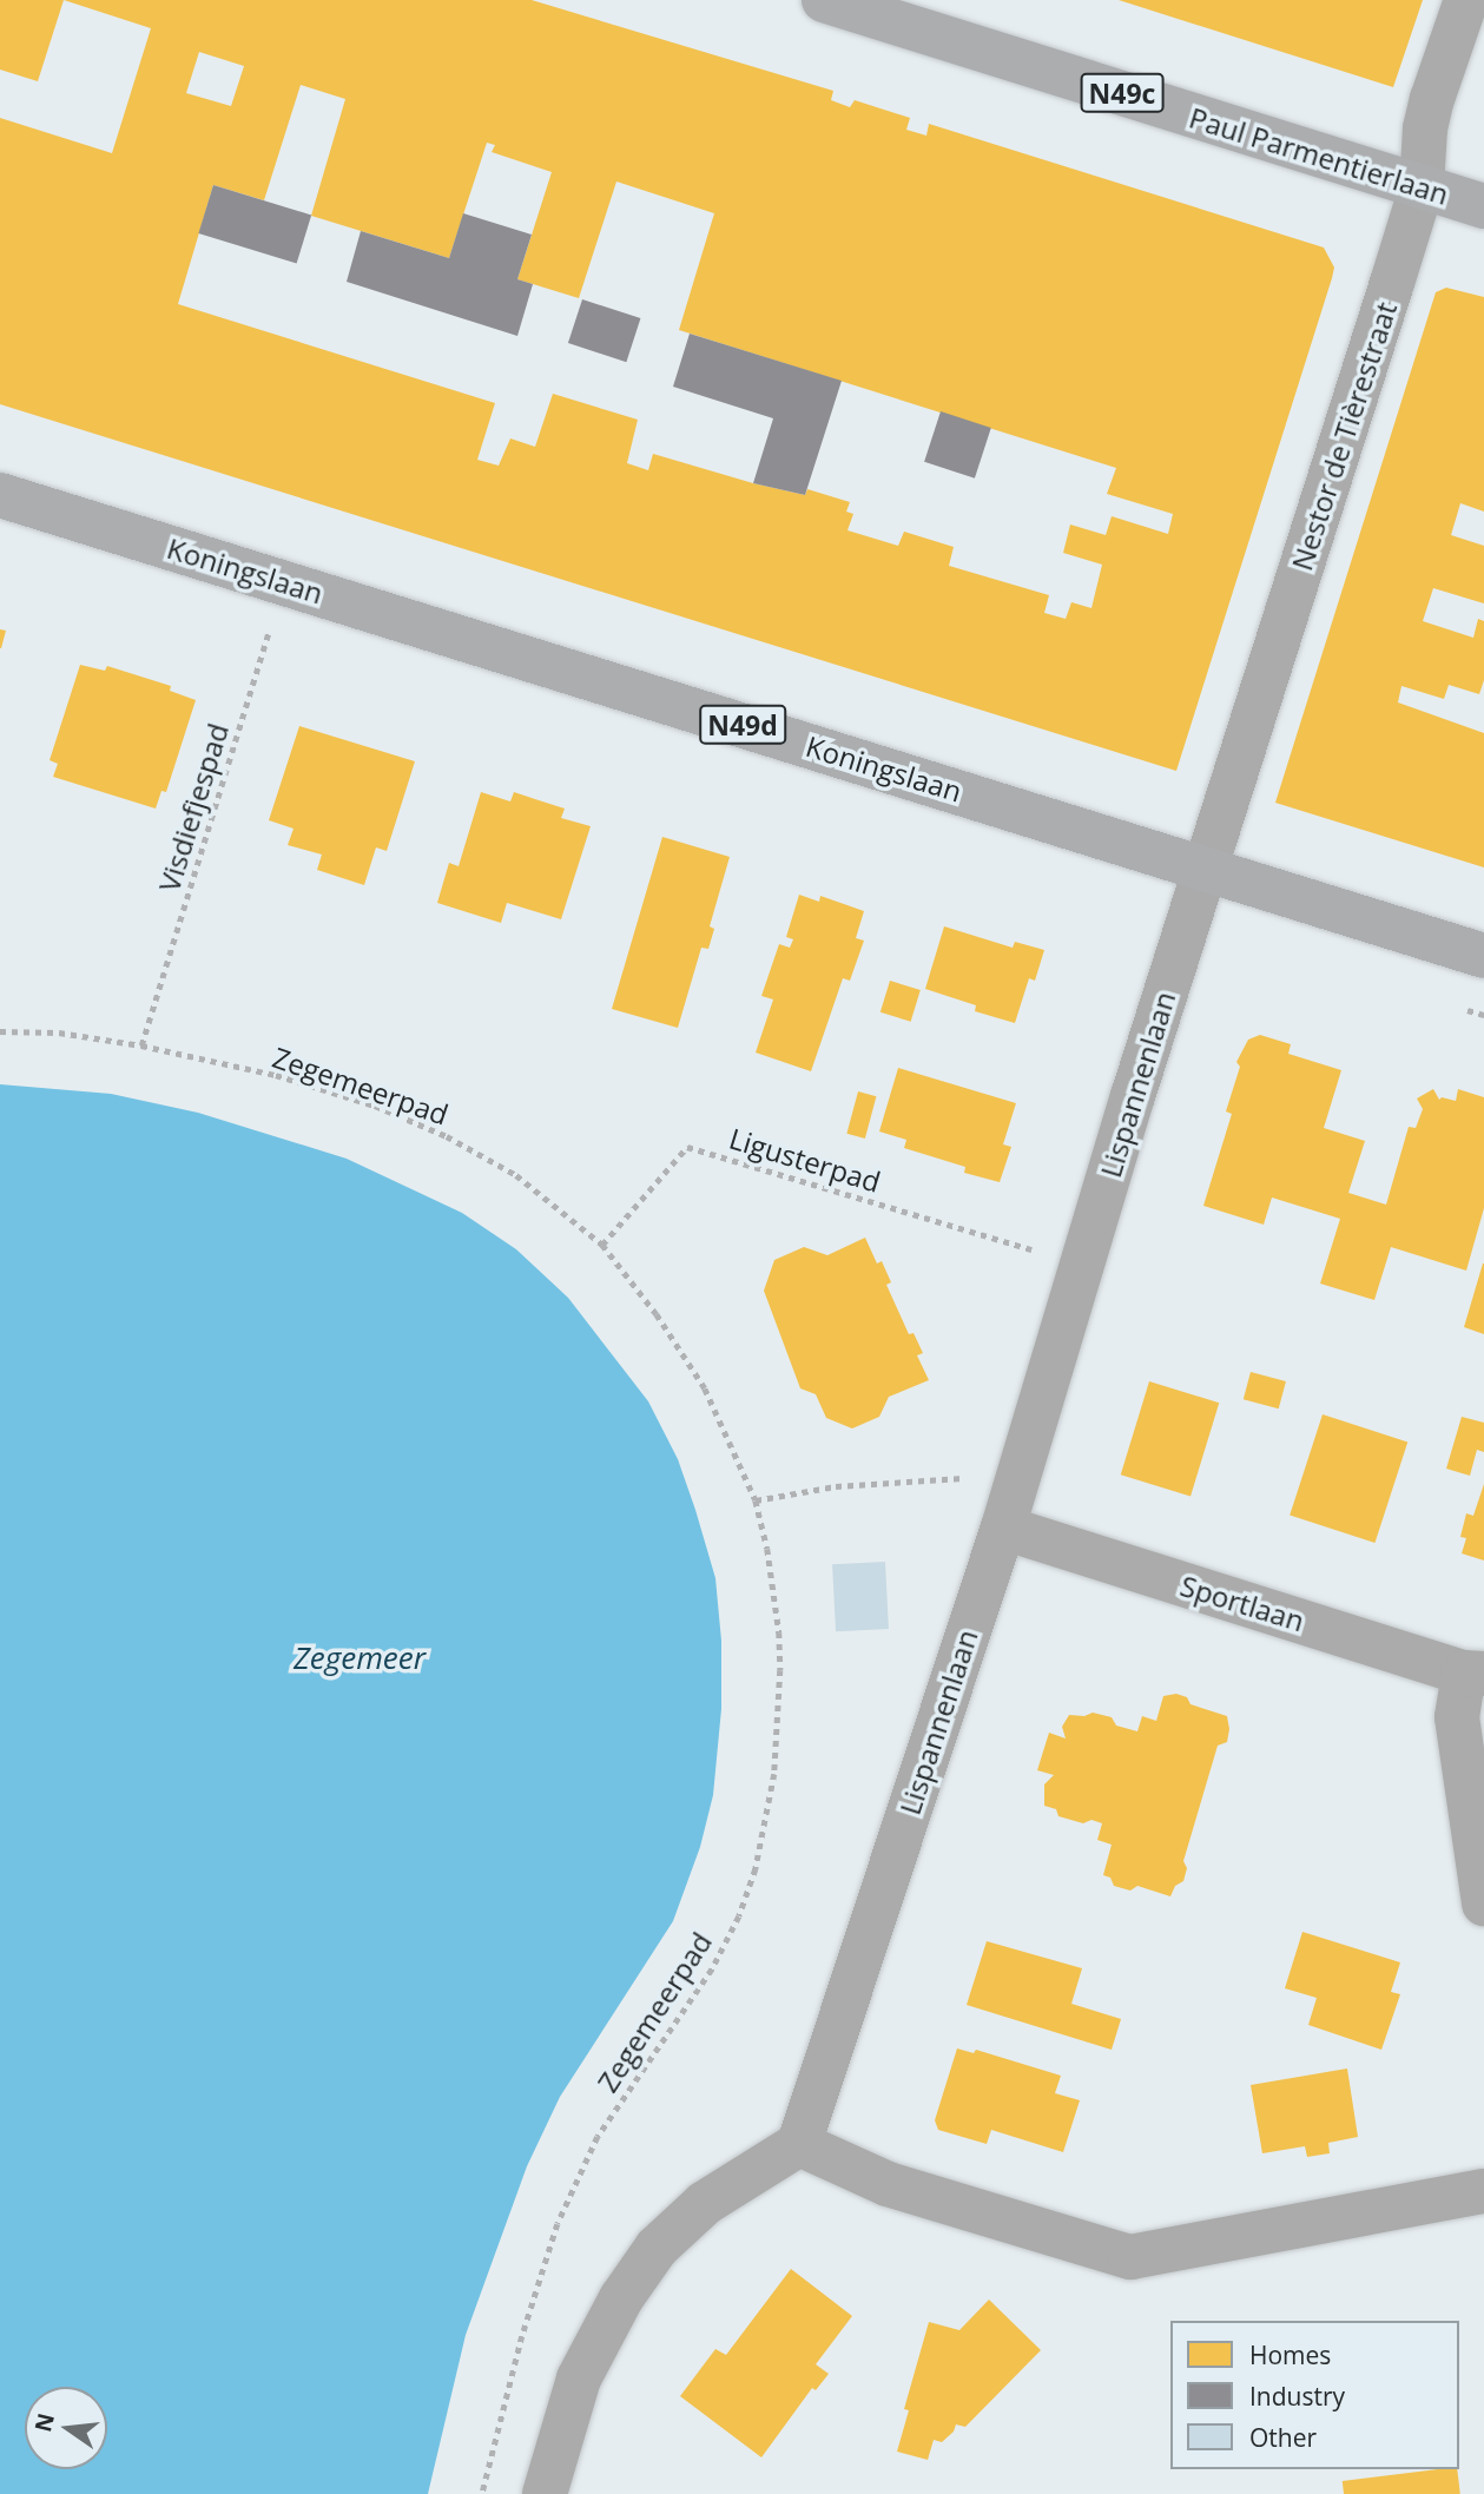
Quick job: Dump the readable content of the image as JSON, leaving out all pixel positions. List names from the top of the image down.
{
  "streets": {
    "main road": [
      "N49c",
      "Paul Parmentierlaan",
      "Koningslaan",
      "N49d"
    ],
    "street": ["Nestor de Tièrestraat", "Lispannenlaan", "Sportlaan"],
    "path": ["Visdiefjespad", "Zegemeerpad", "Ligusterpad"]
  },
  "crossings": [
    ["Paul Parmentierlaan", "Nestor de Tièrestraat"],
    ["Nestor de Tièrestraat", "Koningslaan"],
    ["Nestor de Tièrestraat", "Lispannenlaan"],
    ["Koningslaan", "Visdiefjespad"],
    ["Koningslaan", "Lispannenlaan"],
    ["Visdiefjespad", "Zegemeerpad"],
    ["Lispannenlaan", "Sportlaan"],
    ["Zegemeerpad", "Ligusterpad"]
  ],
  "water": ["Zegemeer"],
  "legend": ["Homes", "Industry", "Other"],
  "north": "left"
}
